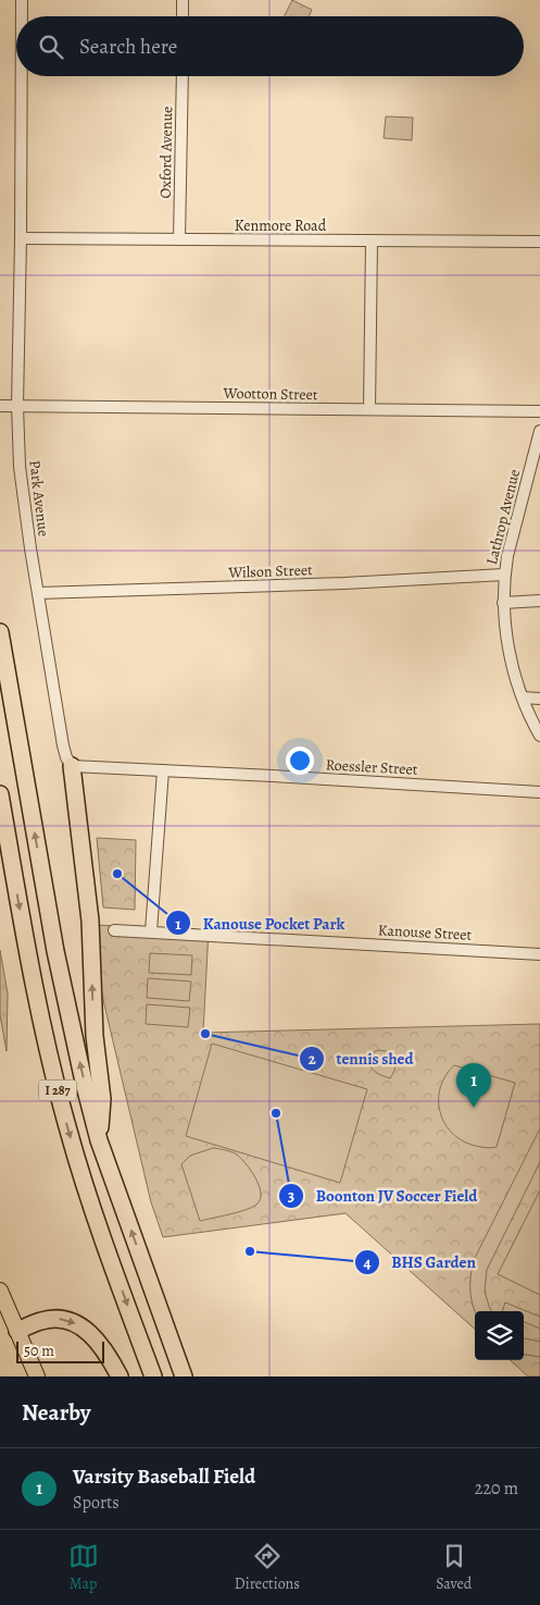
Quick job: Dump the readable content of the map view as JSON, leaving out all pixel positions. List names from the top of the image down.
{
  "streets": {
    "highway": ["I 287"],
    "street": [
      "Oxford Avenue",
      "Kenmore Road",
      "Wootton Street",
      "Park Avenue",
      "Lathrop Avenue",
      "Wilson Street",
      "Roessler Street",
      "Kanouse Street"
    ]
  },
  "crossings": [
    ["Oxford Avenue", "Kenmore Road"],
    ["Kenmore Road", "Park Avenue"],
    ["Wootton Street", "Park Avenue"],
    ["Park Avenue", "Wilson Street"],
    ["Park Avenue", "Roessler Street"],
    ["Lathrop Avenue", "Wilson Street"]
  ],
  "places": [
    "Kanouse Pocket Park",
    "tennis shed",
    "Boonton JV Soccer Field",
    "BHS Garden"
  ],
  "scale_bar": "50 m",
  "page": {
    "search": "Search here",
    "pins": "1",
    "scale": "50 m",
    "heading": "Nearby",
    "list": [
      {
        "mark": "1",
        "name": "Varsity Baseball Field",
        "note": "Sports",
        "value": "220 m"
      }
    ],
    "nav": ["Map", "Directions", "Saved"]
  }
}
